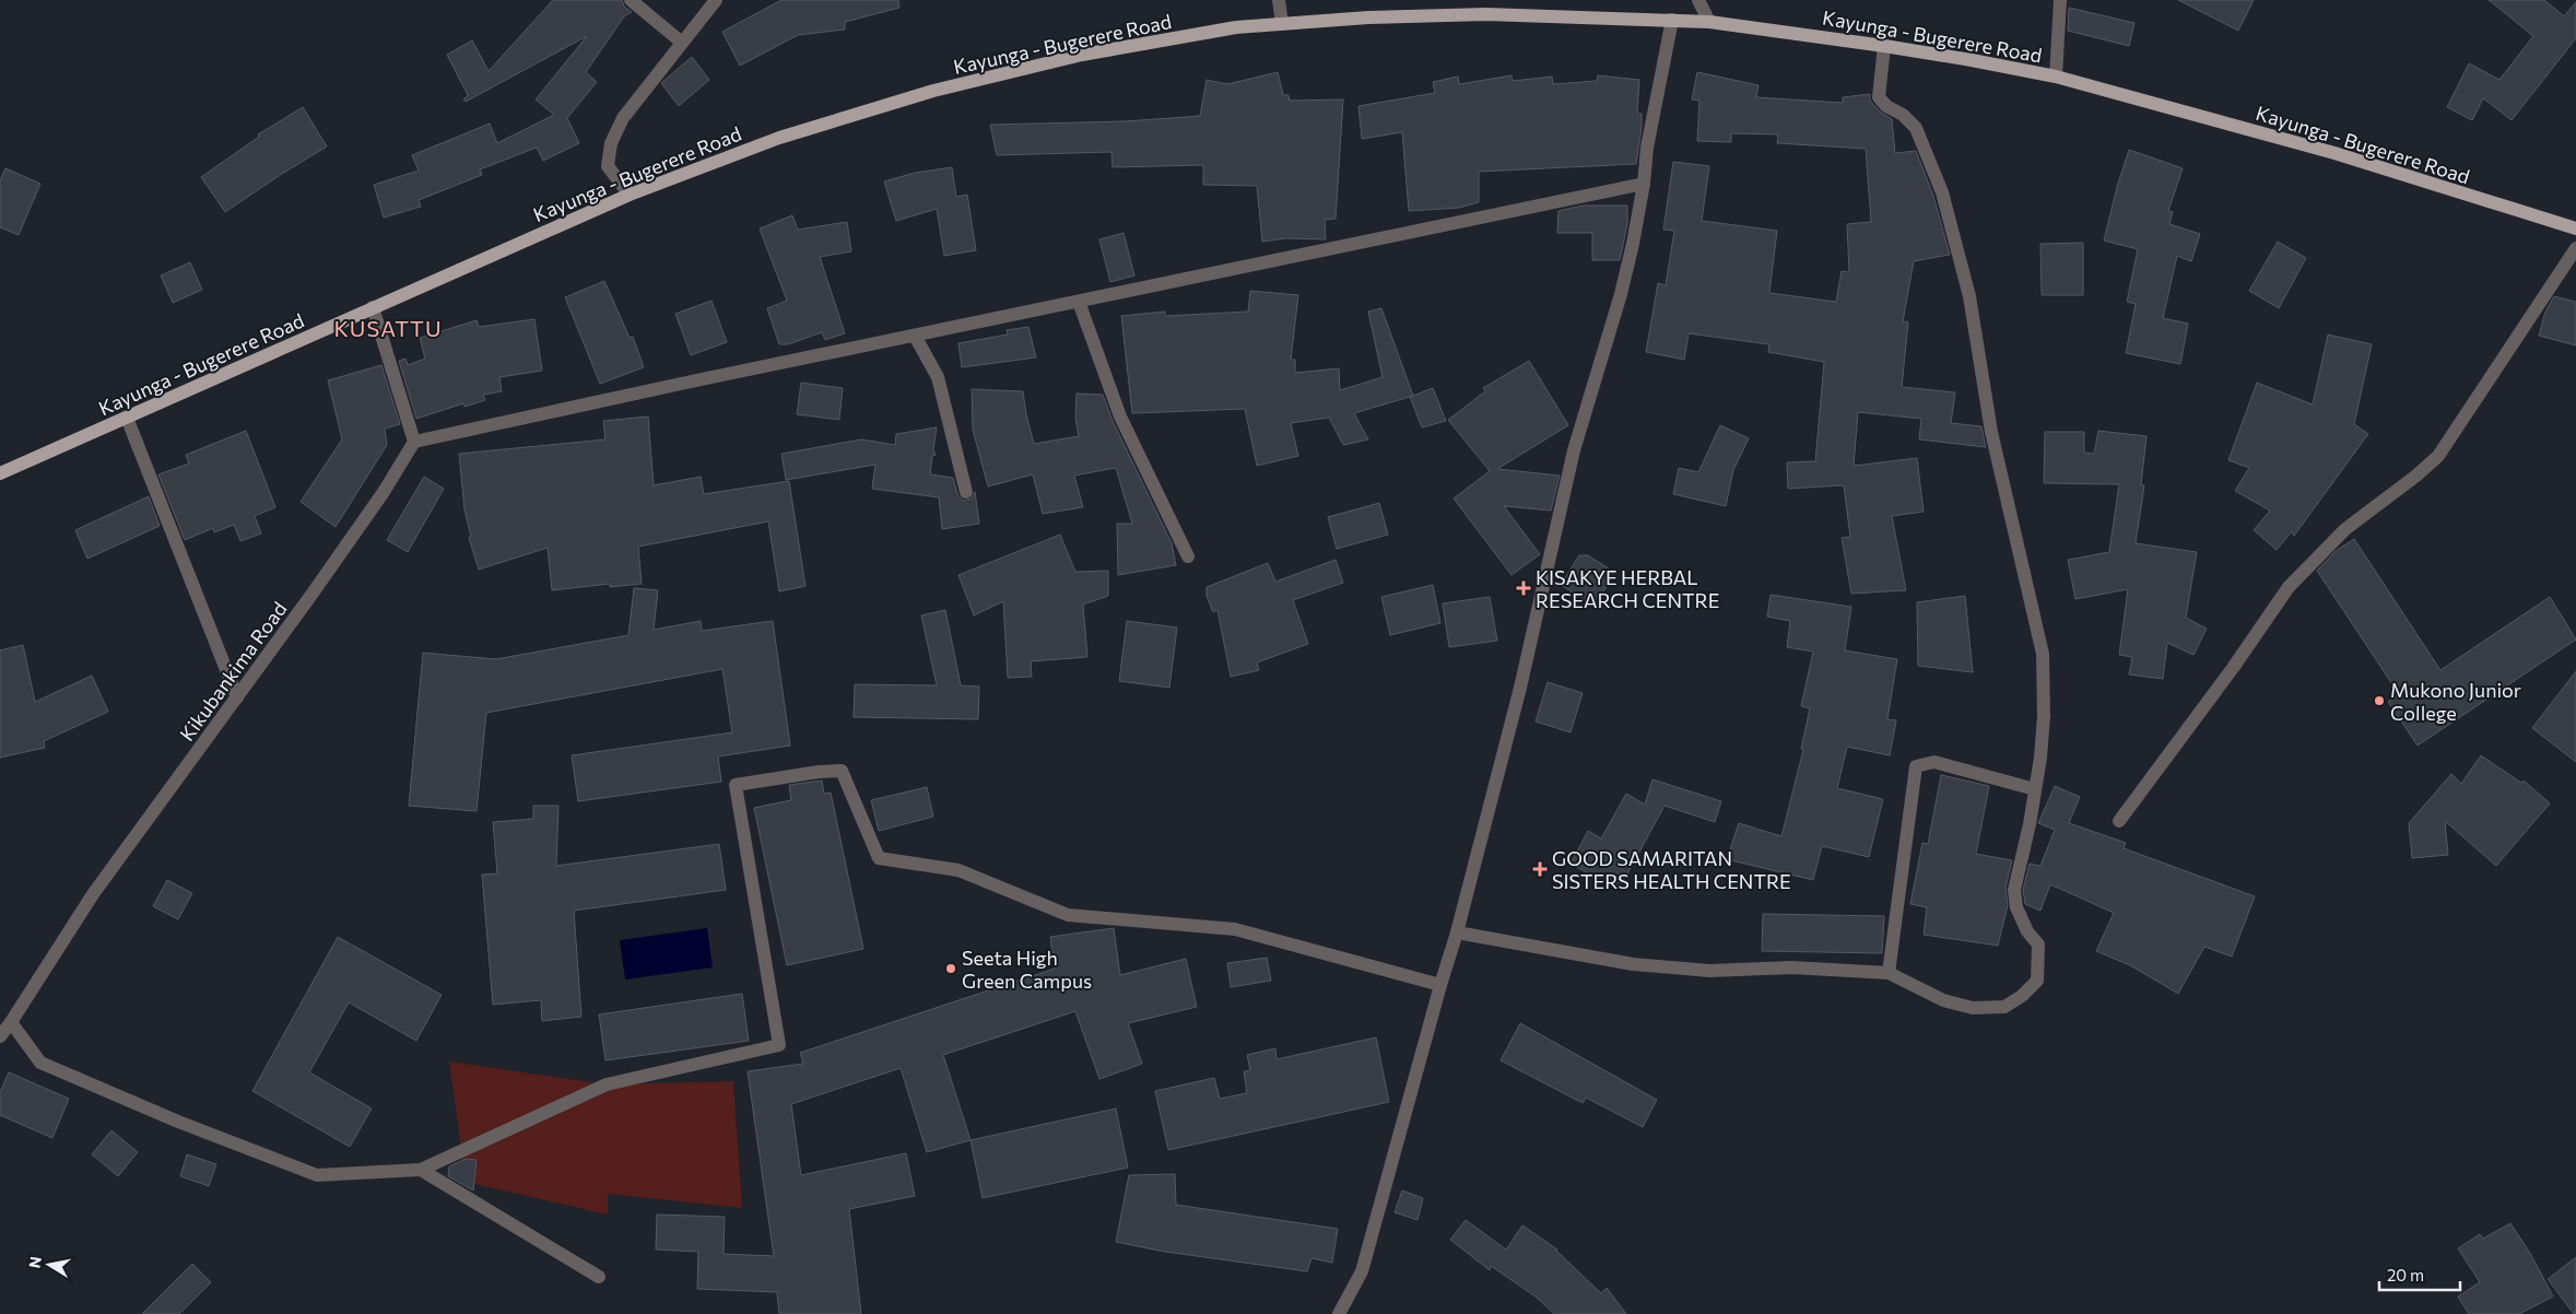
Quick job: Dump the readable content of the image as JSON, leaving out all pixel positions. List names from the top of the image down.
{
  "streets": {
    "main road": ["Kayunga - Bugerere Road"],
    "street": ["Kikubankima Road"]
  },
  "districts": ["KUSATTU"],
  "places": {
    "health": ["KISAKYE HERBAL RESEARCH CENTRE", "GOOD SAMARITAN SISTERS HEALTH CENTRE"],
    "other": ["Mukono Junior College", "Seeta High Green Campus"]
  },
  "scale_bar": "20 m",
  "north": "left"
}
